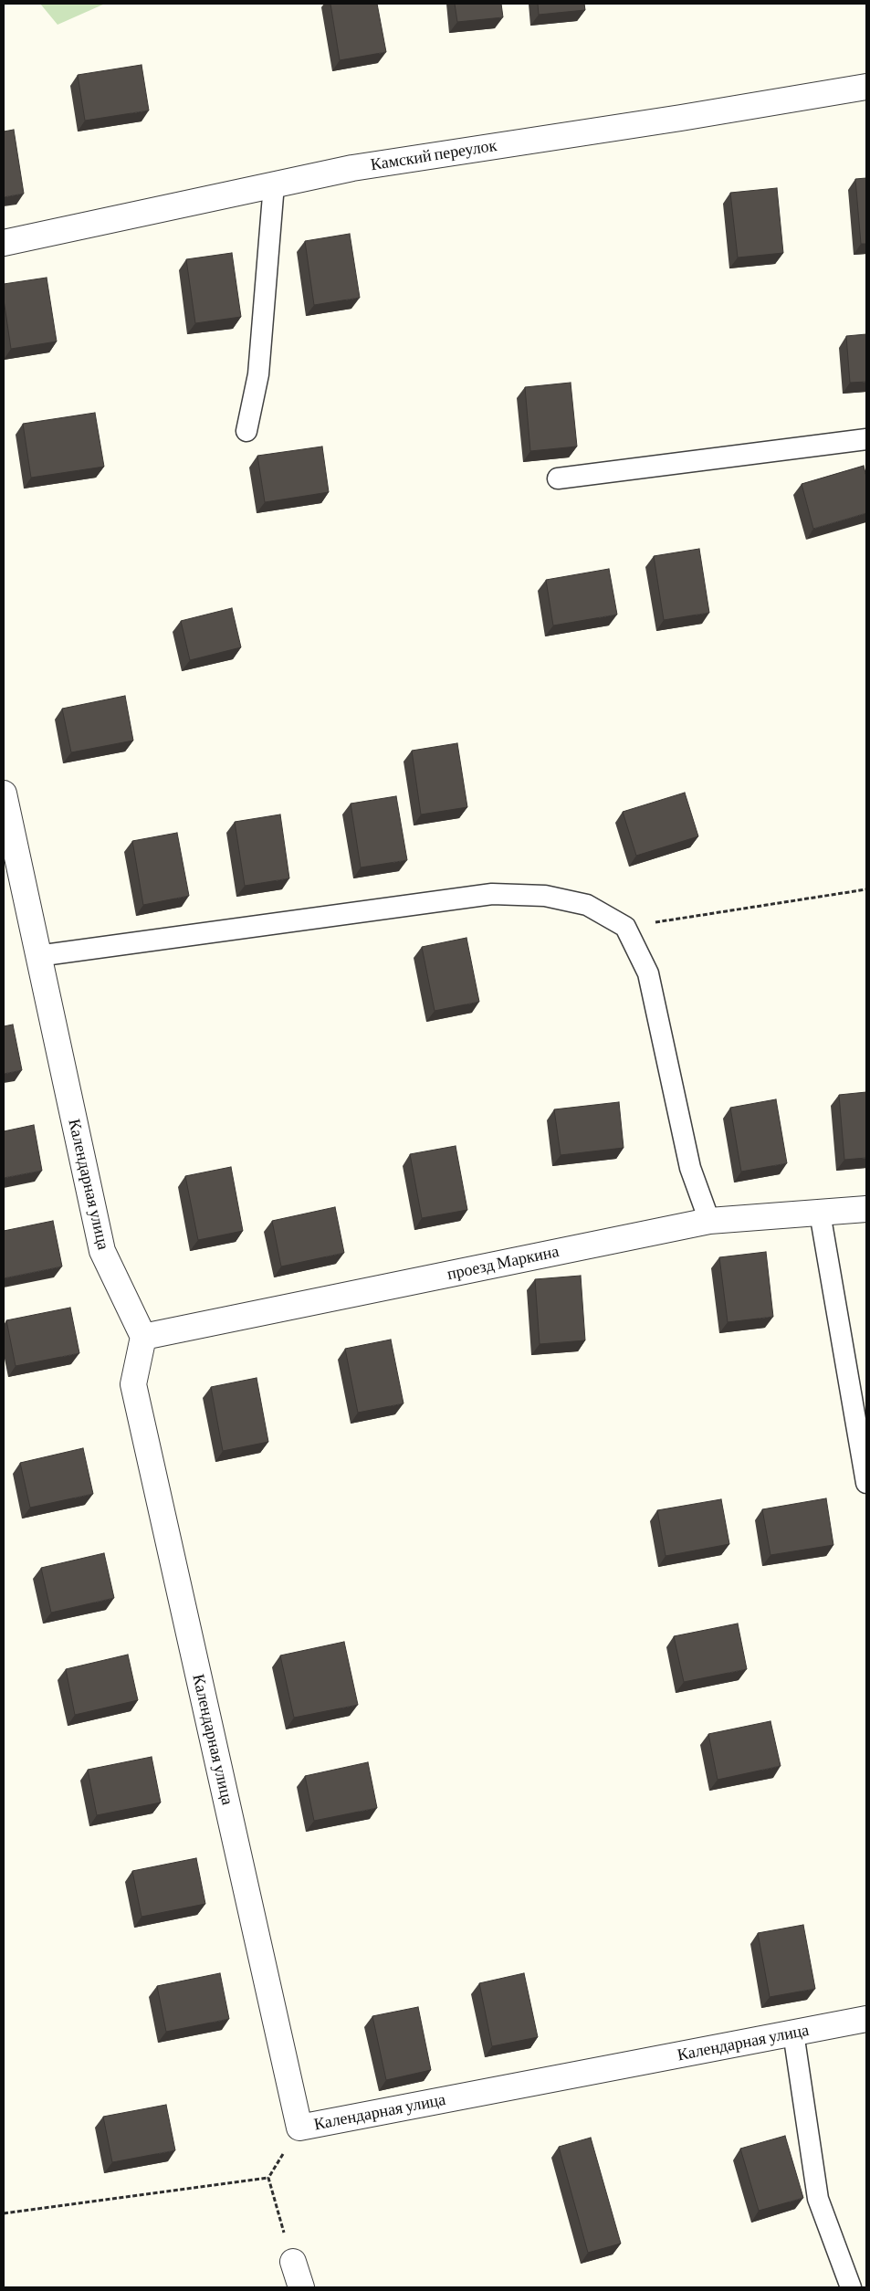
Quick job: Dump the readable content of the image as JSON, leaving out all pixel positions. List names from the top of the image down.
{
  "streets": {
    "street": ["Камский переулок", "Календарная улица", "проезд Маркина"]
  },
  "crossings": [
    ["Календарная улица", "проезд Маркина"]
  ]
}
